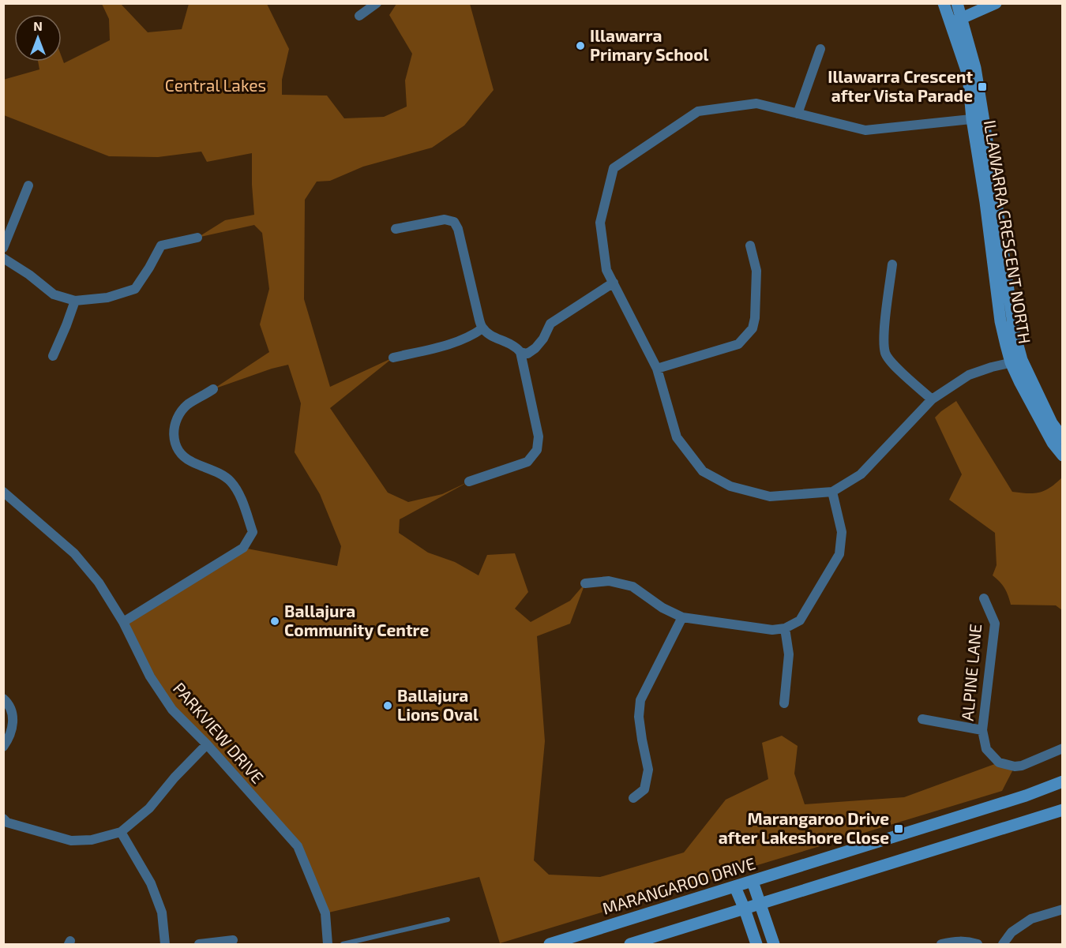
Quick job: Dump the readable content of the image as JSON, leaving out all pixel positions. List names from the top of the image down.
{
  "streets": {
    "main road": ["ILLAWARRA CRESCENT NORTH", "MARANGAROO DRIVE"],
    "street": ["ALPINE LANE", "PARKVIEW DRIVE"]
  },
  "parks": ["Central Lakes"],
  "places": {
    "other": ["Illawarra Primary School", "Ballajura Community Centre", "Ballajura Lions Oval"],
    "transit": ["Illawarra Crescent after Vista Parade", "Marangaroo Drive after Lakeshore Close"]
  },
  "north": "top"
}
